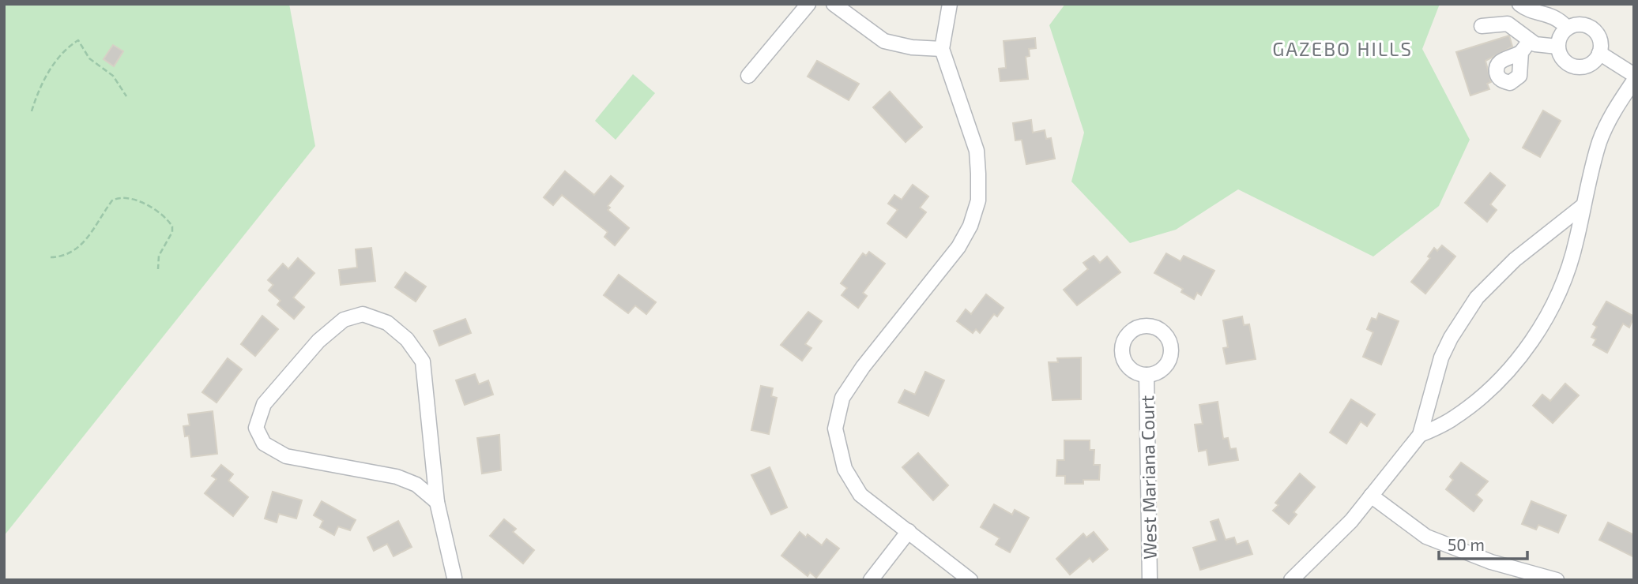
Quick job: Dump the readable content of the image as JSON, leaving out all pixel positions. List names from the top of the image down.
{
  "streets": {
    "street": ["West Mariana Court"]
  },
  "districts": ["GAZEBO HILLS"],
  "scale_bar": "50 m"
}
